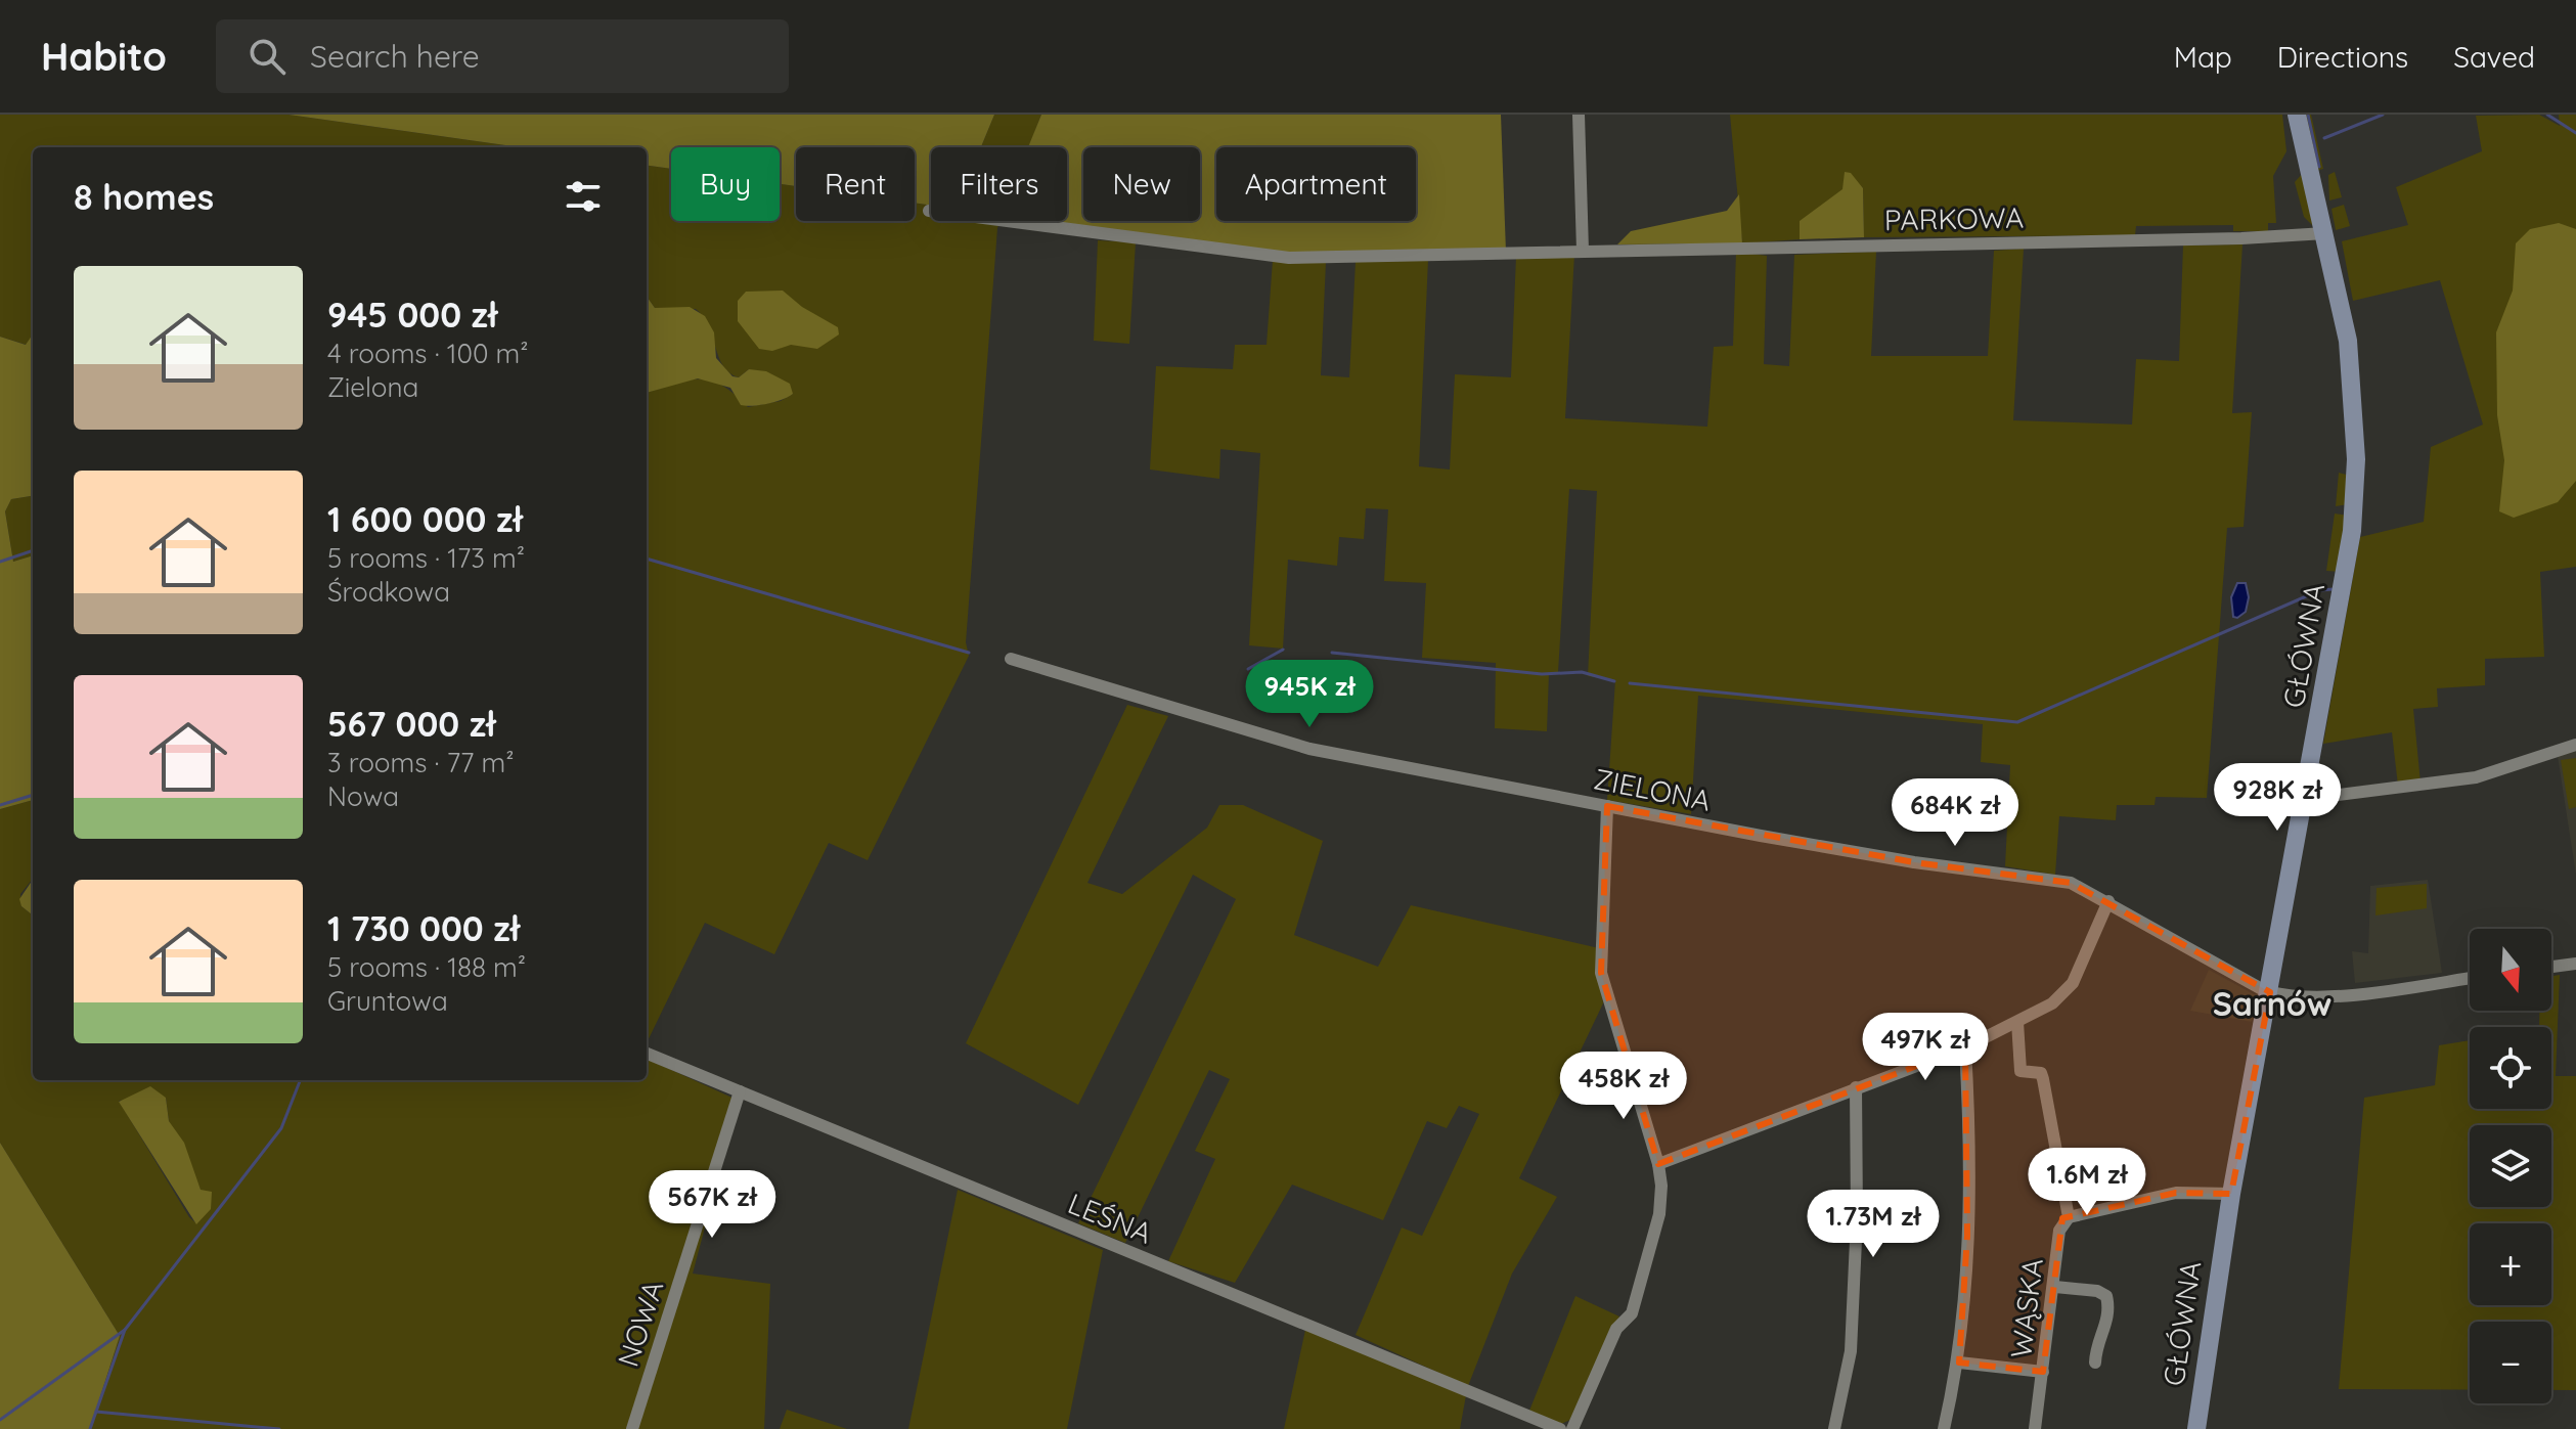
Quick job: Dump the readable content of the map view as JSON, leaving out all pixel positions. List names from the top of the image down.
{
  "streets": {
    "street": [
      "PARKOWA",
      "GŁÓWNA",
      "ZIELONA",
      "LEŚNA",
      "WĄSKA",
      "NOWA"
    ]
  },
  "crossings": [
    ["PARKOWA", "GŁÓWNA"],
    ["GŁÓWNA", "ZIELONA"],
    ["LEŚNA", "NOWA"]
  ],
  "districts": ["Sarnów"],
  "north": "bottom",
  "page": {
    "header": "Habito",
    "search": "Search here",
    "nav": ["Map", "Directions", "Saved"],
    "chip": [
      "Buy",
      "Rent",
      "Filters",
      "New",
      "Apartment"
    ],
    "heading": "8 homes",
    "list": [
      {
        "name": "945 000 zł",
        "note": "4 rooms · 100 m² · Zielona"
      },
      {
        "name": "1 600 000 zł",
        "note": "5 rooms · 173 m² · Środkowa"
      },
      {
        "name": "567 000 zł",
        "note": "3 rooms · 77 m² · Nowa"
      },
      {
        "name": "1 730 000 zł",
        "note": "5 rooms · 188 m² · Gruntowa"
      }
    ],
    "price": [
      "945K zł",
      "928K zł",
      "684K zł",
      "497K zł",
      "458K zł",
      "1.6M zł",
      "567K zł",
      "1.73M zł"
    ],
    "map_buttons": ["+", "−"]
  }
}
